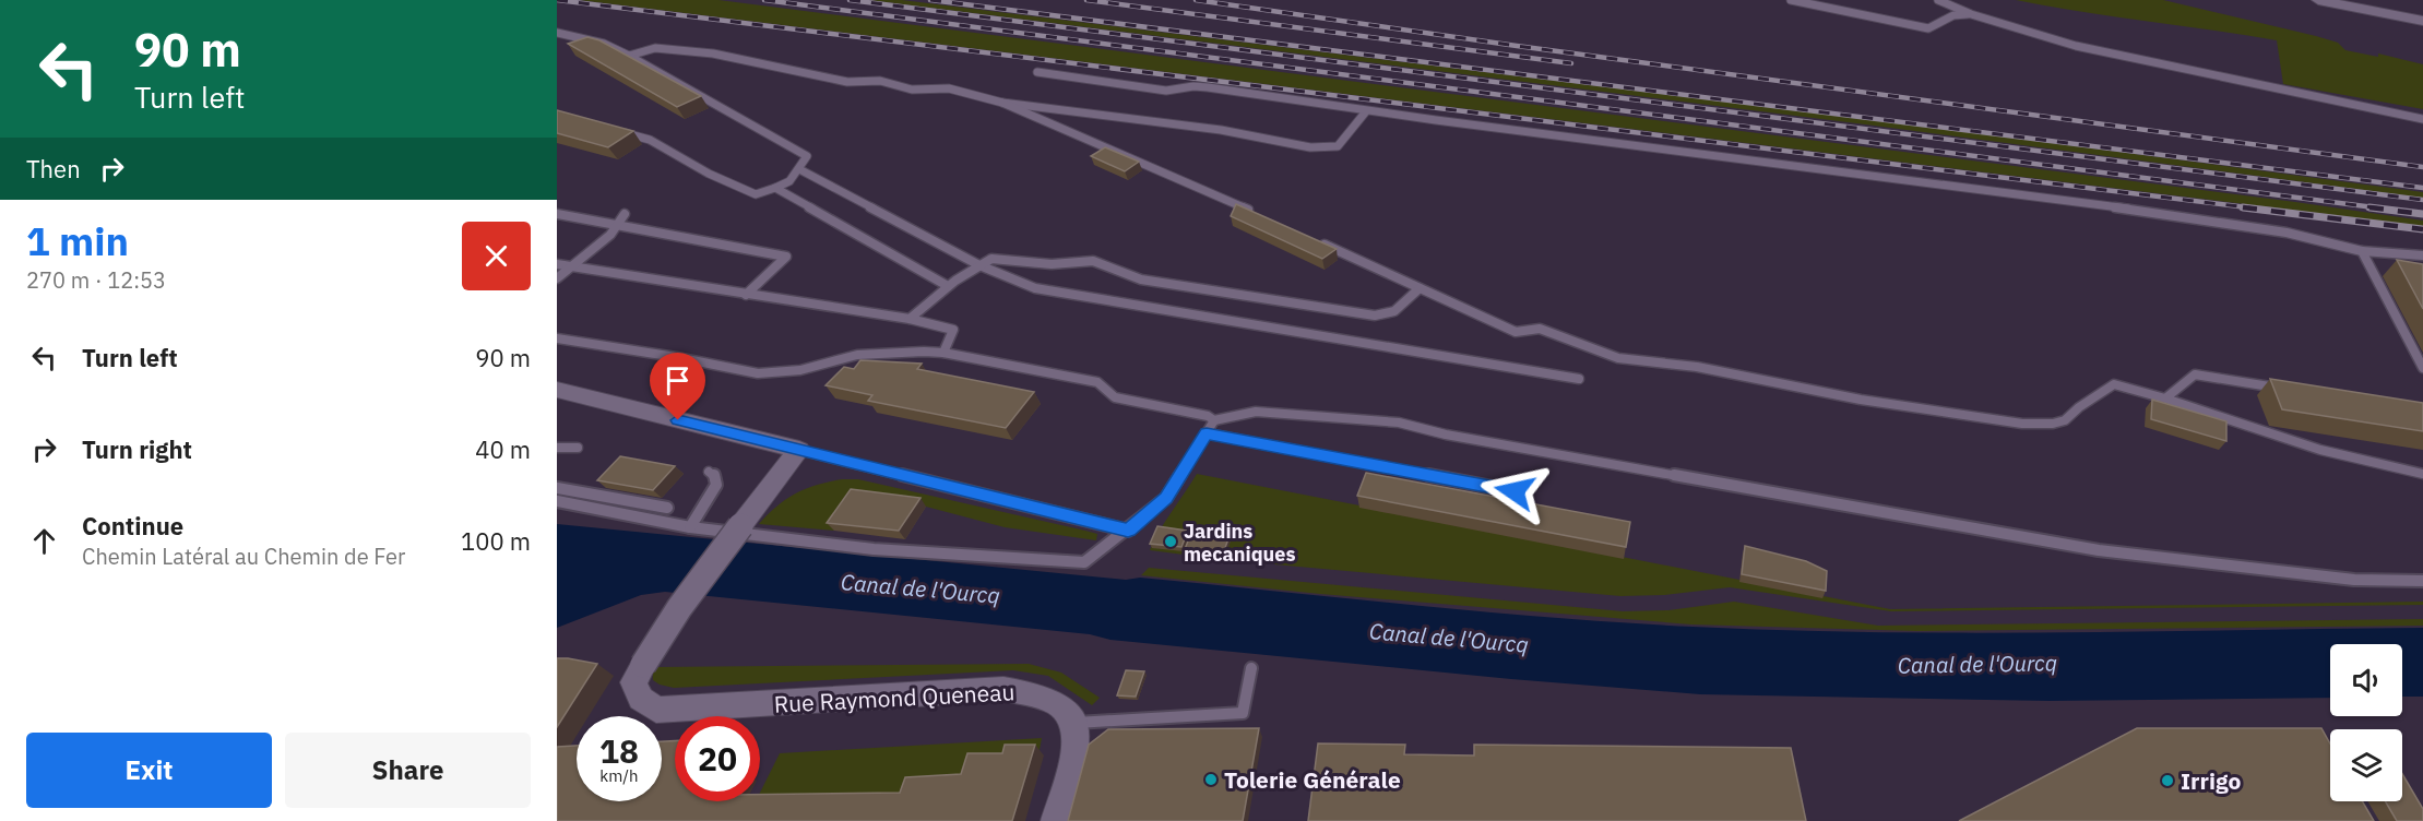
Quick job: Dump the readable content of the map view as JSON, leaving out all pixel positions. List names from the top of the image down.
{
  "streets": {
    "street": ["Rue Raymond Queneau"]
  },
  "water": ["Canal de l'Ourcq"],
  "places": ["Jardins mecaniques", "Tolerie Générale", "Irrigo"],
  "page": {
    "turn": ["90 m", "Turn left"],
    "then": "Then",
    "heading": ["1 min", "270 m · 12:53"],
    "list": [
      {
        "name": "Turn left",
        "value": "90 m"
      },
      {
        "name": "Turn right",
        "value": "40 m"
      },
      {
        "name": "Continue",
        "note": "Chemin Latéral au Chemin de Fer",
        "value": "100 m"
      }
    ],
    "speed": "18 km/h",
    "limit": "20",
    "buttons": ["Exit", "Share"]
  }
}
